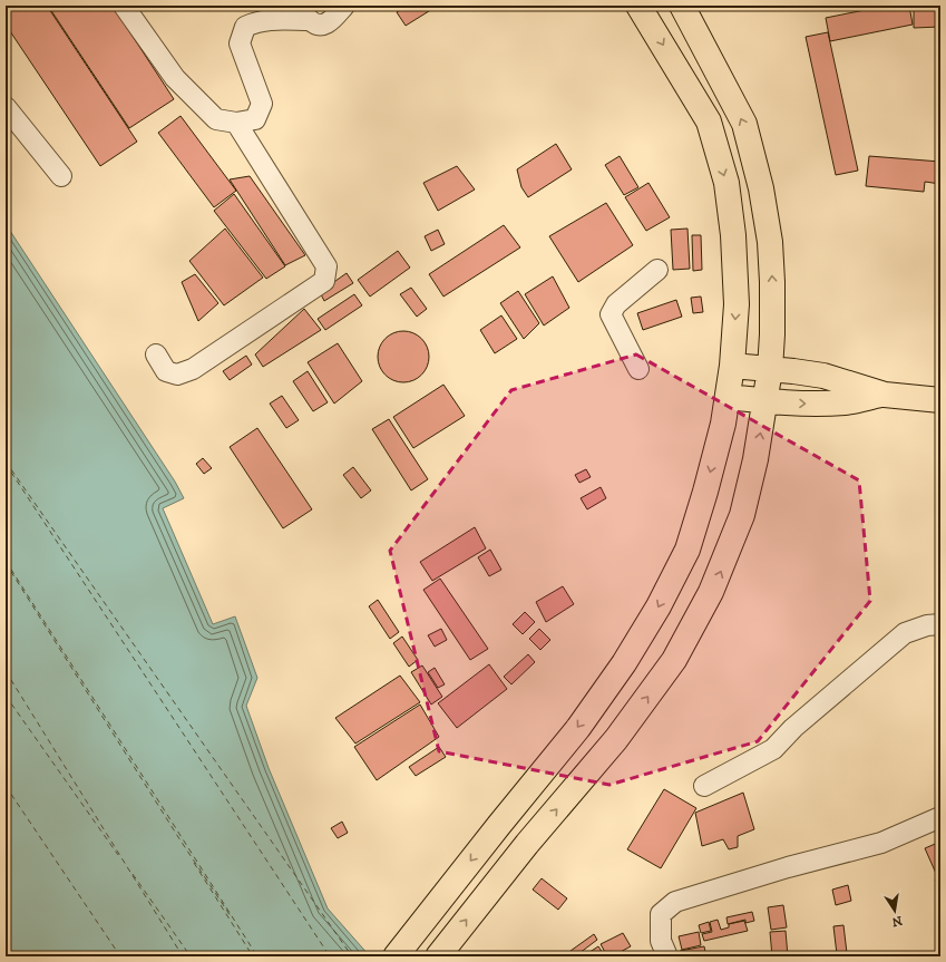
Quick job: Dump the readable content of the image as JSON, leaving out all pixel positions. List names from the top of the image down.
{
  "north": "bottom"
}
